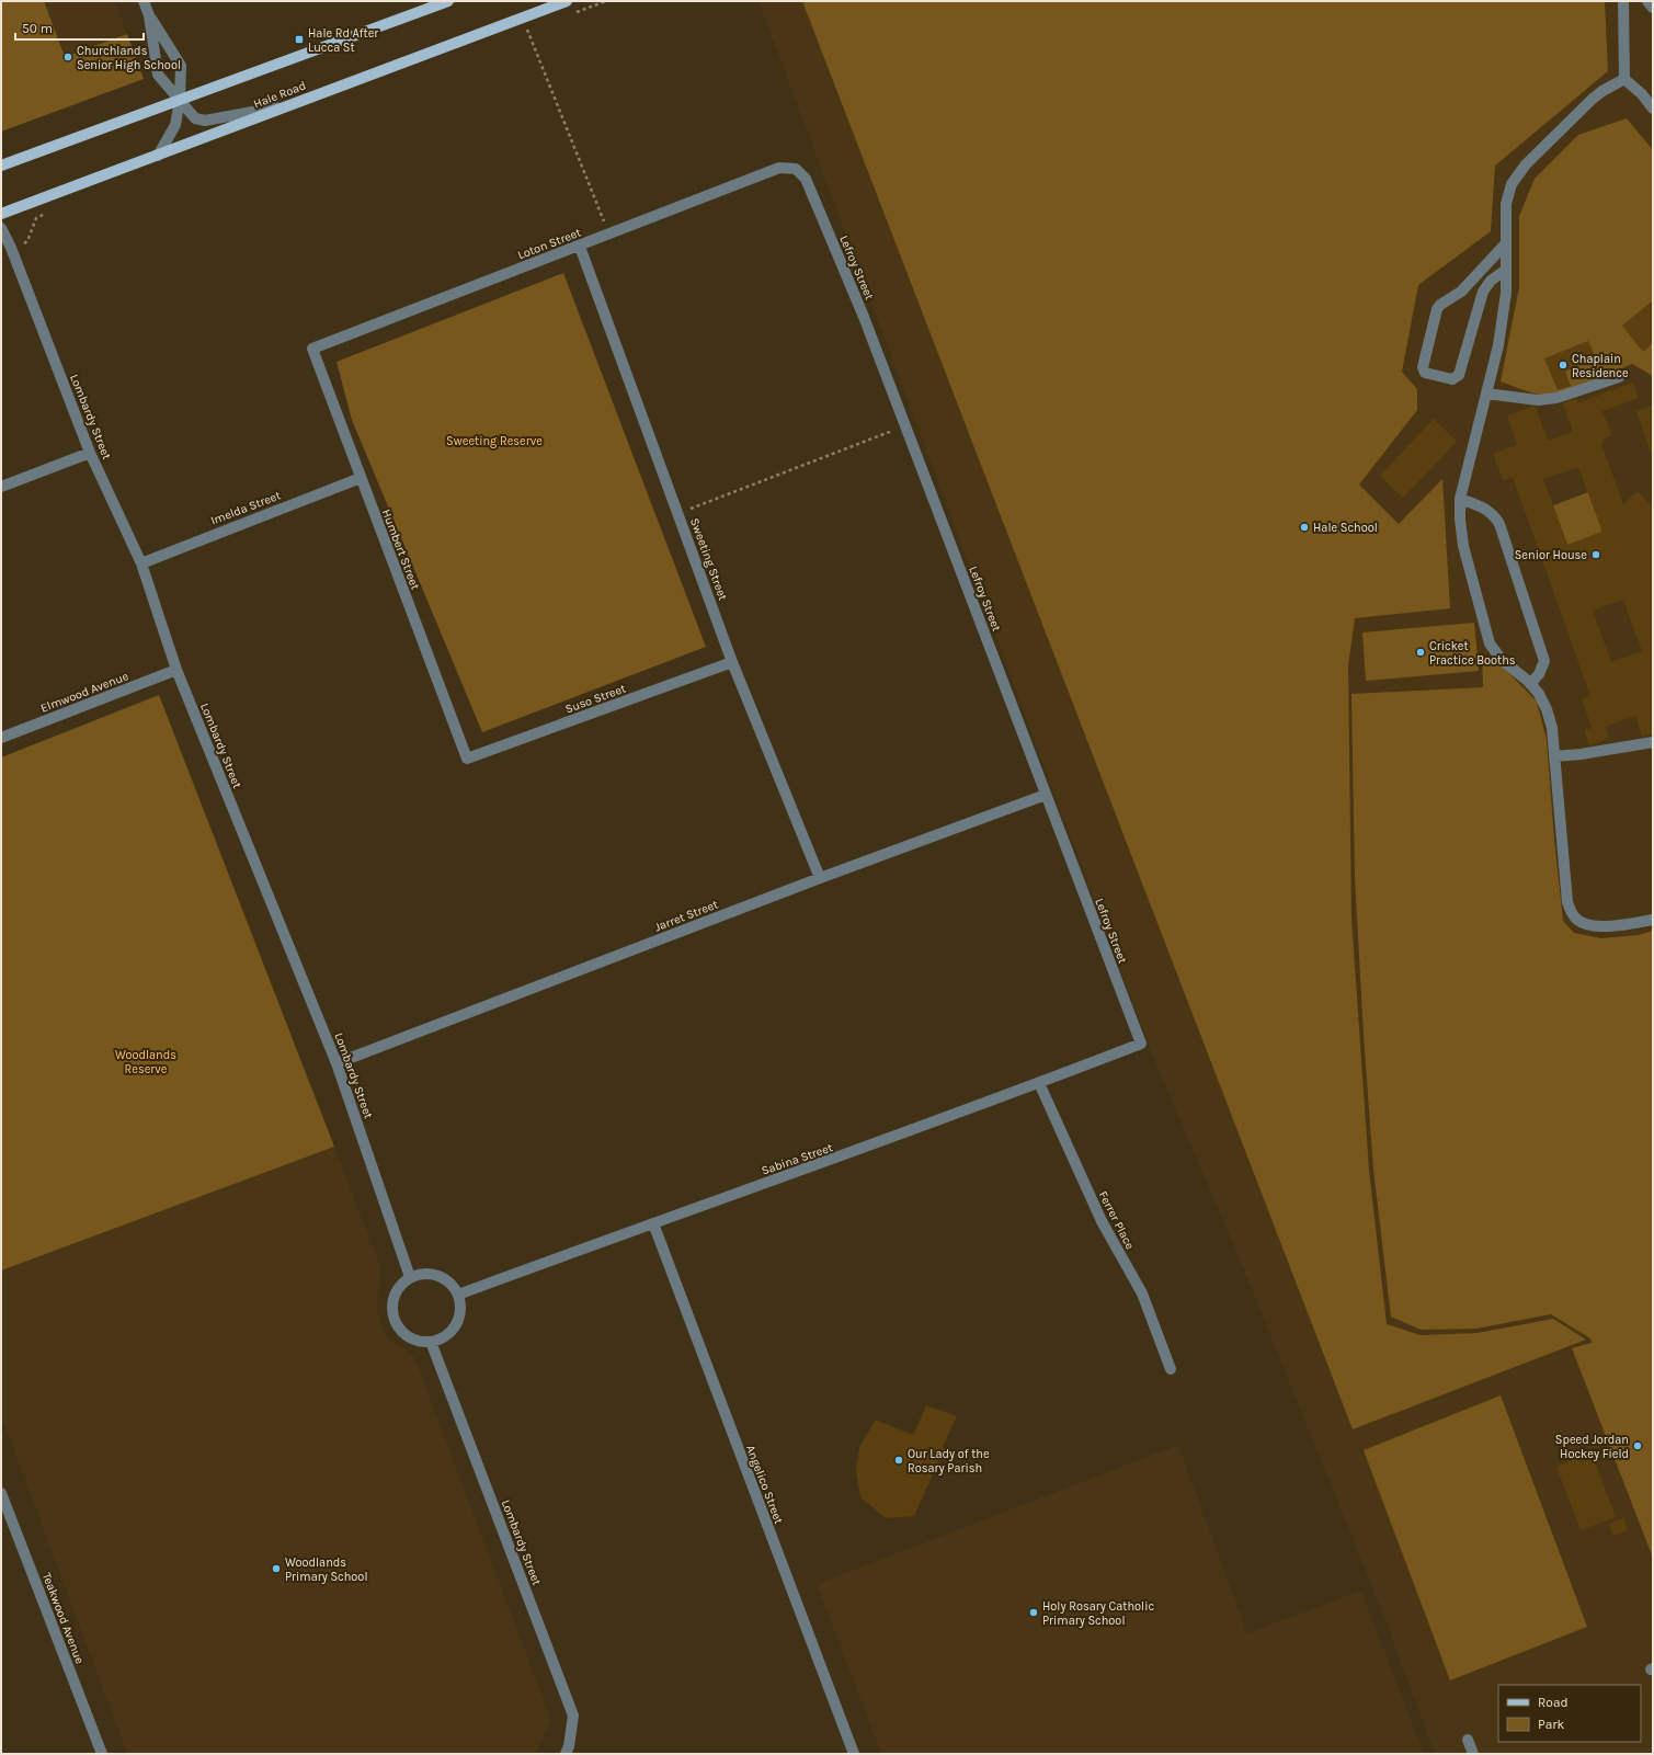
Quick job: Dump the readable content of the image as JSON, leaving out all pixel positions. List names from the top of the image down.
{
  "streets": {
    "main road": ["Hale Road"],
    "street": [
      "Loton Street",
      "Lefroy Street",
      "Lombardy Street",
      "Imelda Street",
      "Humbert Street",
      "Sweeting Street",
      "Elmwood Avenue",
      "Suso Street",
      "Jarret Street",
      "Sabina Street",
      "Ferrer Place",
      "Angelico Street",
      "Teakwood Avenue"
    ]
  },
  "crossings": [
    ["Loton Street", "Lefroy Street"],
    ["Loton Street", "Humbert Street"],
    ["Loton Street", "Sweeting Street"],
    ["Lefroy Street", "Jarret Street"],
    ["Lefroy Street", "Sabina Street"],
    ["Lombardy Street", "Imelda Street"],
    ["Lombardy Street", "Elmwood Avenue"],
    ["Lombardy Street", "Jarret Street"],
    ["Lombardy Street", "Sabina Street"],
    ["Imelda Street", "Humbert Street"],
    ["Humbert Street", "Suso Street"],
    ["Sweeting Street", "Suso Street"],
    ["Sweeting Street", "Jarret Street"],
    ["Sabina Street", "Ferrer Place"],
    ["Sabina Street", "Angelico Street"]
  ],
  "parks": ["Sweeting Reserve", "Woodlands Reserve"],
  "places": {
    "transit": ["Hale Rd After Lucca St"],
    "other": [
      "Churchlands Senior High School",
      "Chaplain Residence",
      "Hale School",
      "Senior House",
      "Cricket Practice Booths",
      "Speed Jordan Hockey Field",
      "Our Lady of the Rosary Parish",
      "Woodlands Primary School",
      "Holy Rosary Catholic Primary School"
    ]
  },
  "legend": ["Road", "Park"],
  "scale_bar": "50 m"
}
